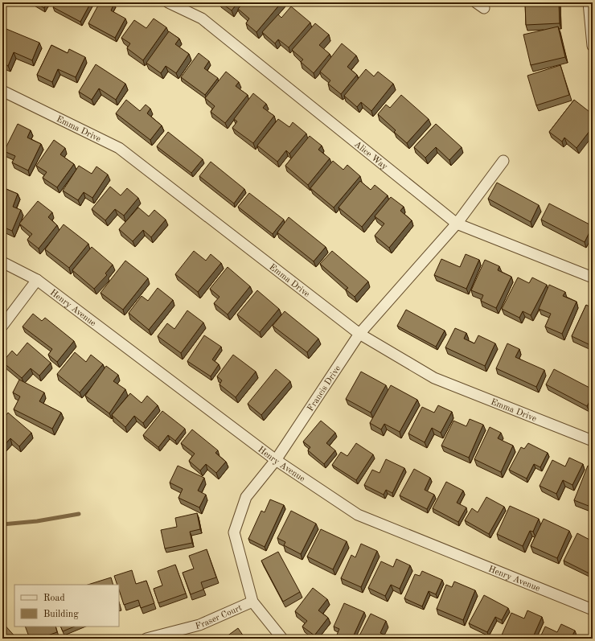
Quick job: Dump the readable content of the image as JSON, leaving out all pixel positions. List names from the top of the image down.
{
  "streets": {
    "street": [
      "Emma Drive",
      "Alice Way",
      "Henry Avenue",
      "Francis Drive",
      "Fraser Court"
    ]
  },
  "crossings": [
    ["Emma Drive", "Francis Drive"],
    ["Alice Way", "Francis Drive"],
    ["Henry Avenue", "Francis Drive"],
    ["Francis Drive", "Fraser Court"]
  ],
  "legend": ["Road", "Building"]
}
